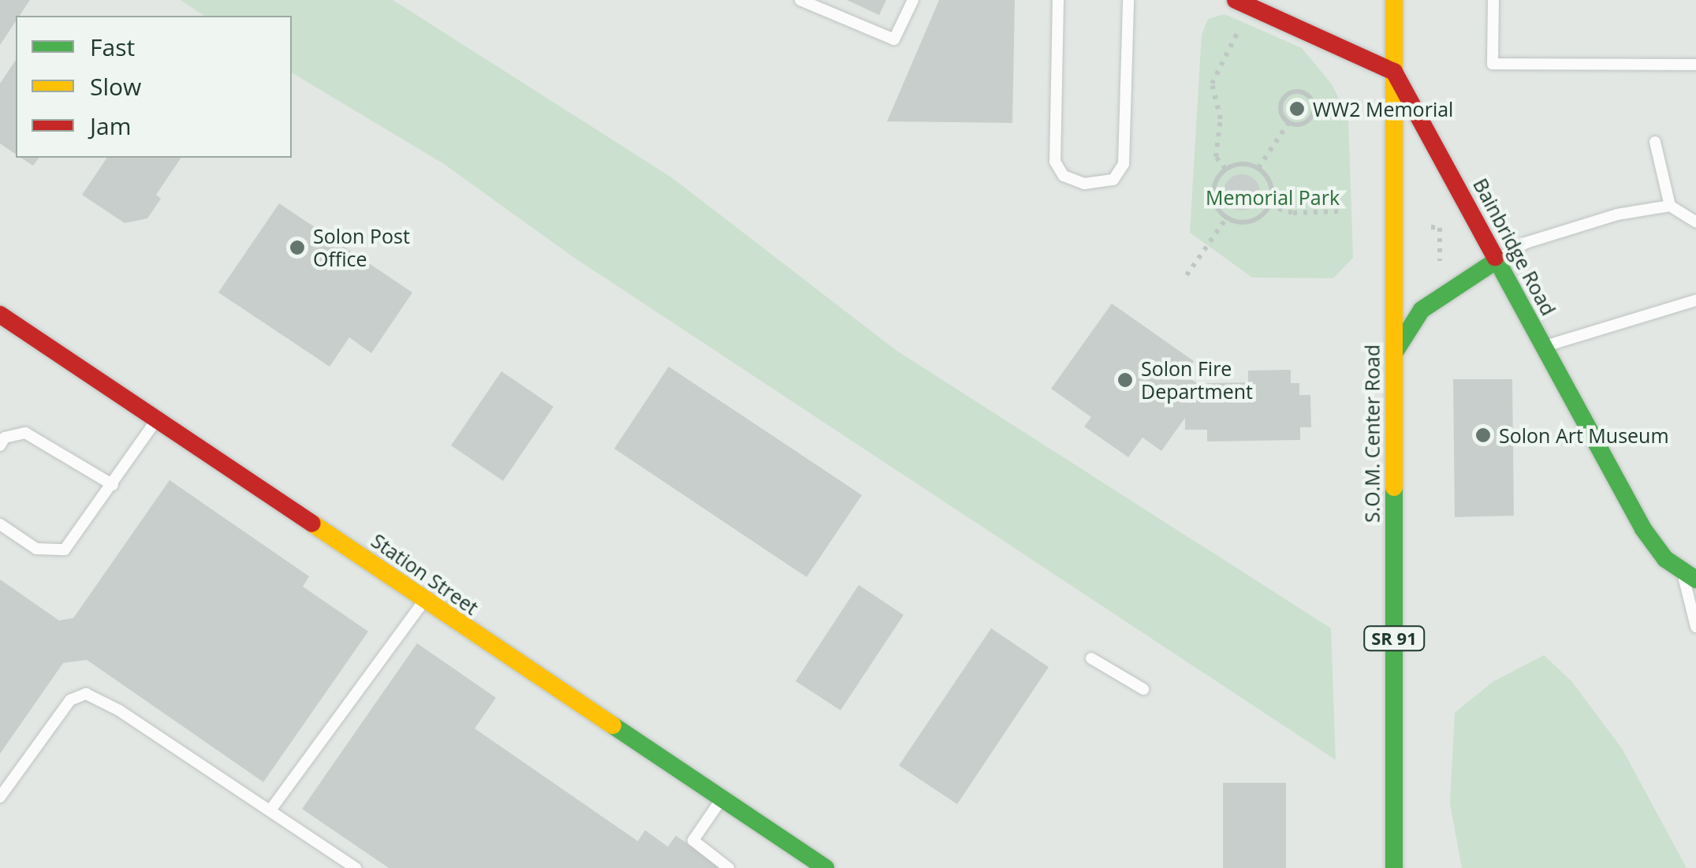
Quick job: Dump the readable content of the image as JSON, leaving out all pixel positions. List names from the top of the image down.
{
  "streets": {
    "street": [
      "Bainbridge Road",
      "S.O.M. Center Road",
      "Station Street",
      "SR 91"
    ]
  },
  "crossings": [
    ["Bainbridge Road", "S.O.M. Center Road"]
  ],
  "parks": ["Memorial Park"],
  "places": [
    "WW2 Memorial",
    "Solon Post Office",
    "Solon Fire Department",
    "Solon Art Museum"
  ],
  "legend": ["Fast", "Slow", "Jam"]
}
